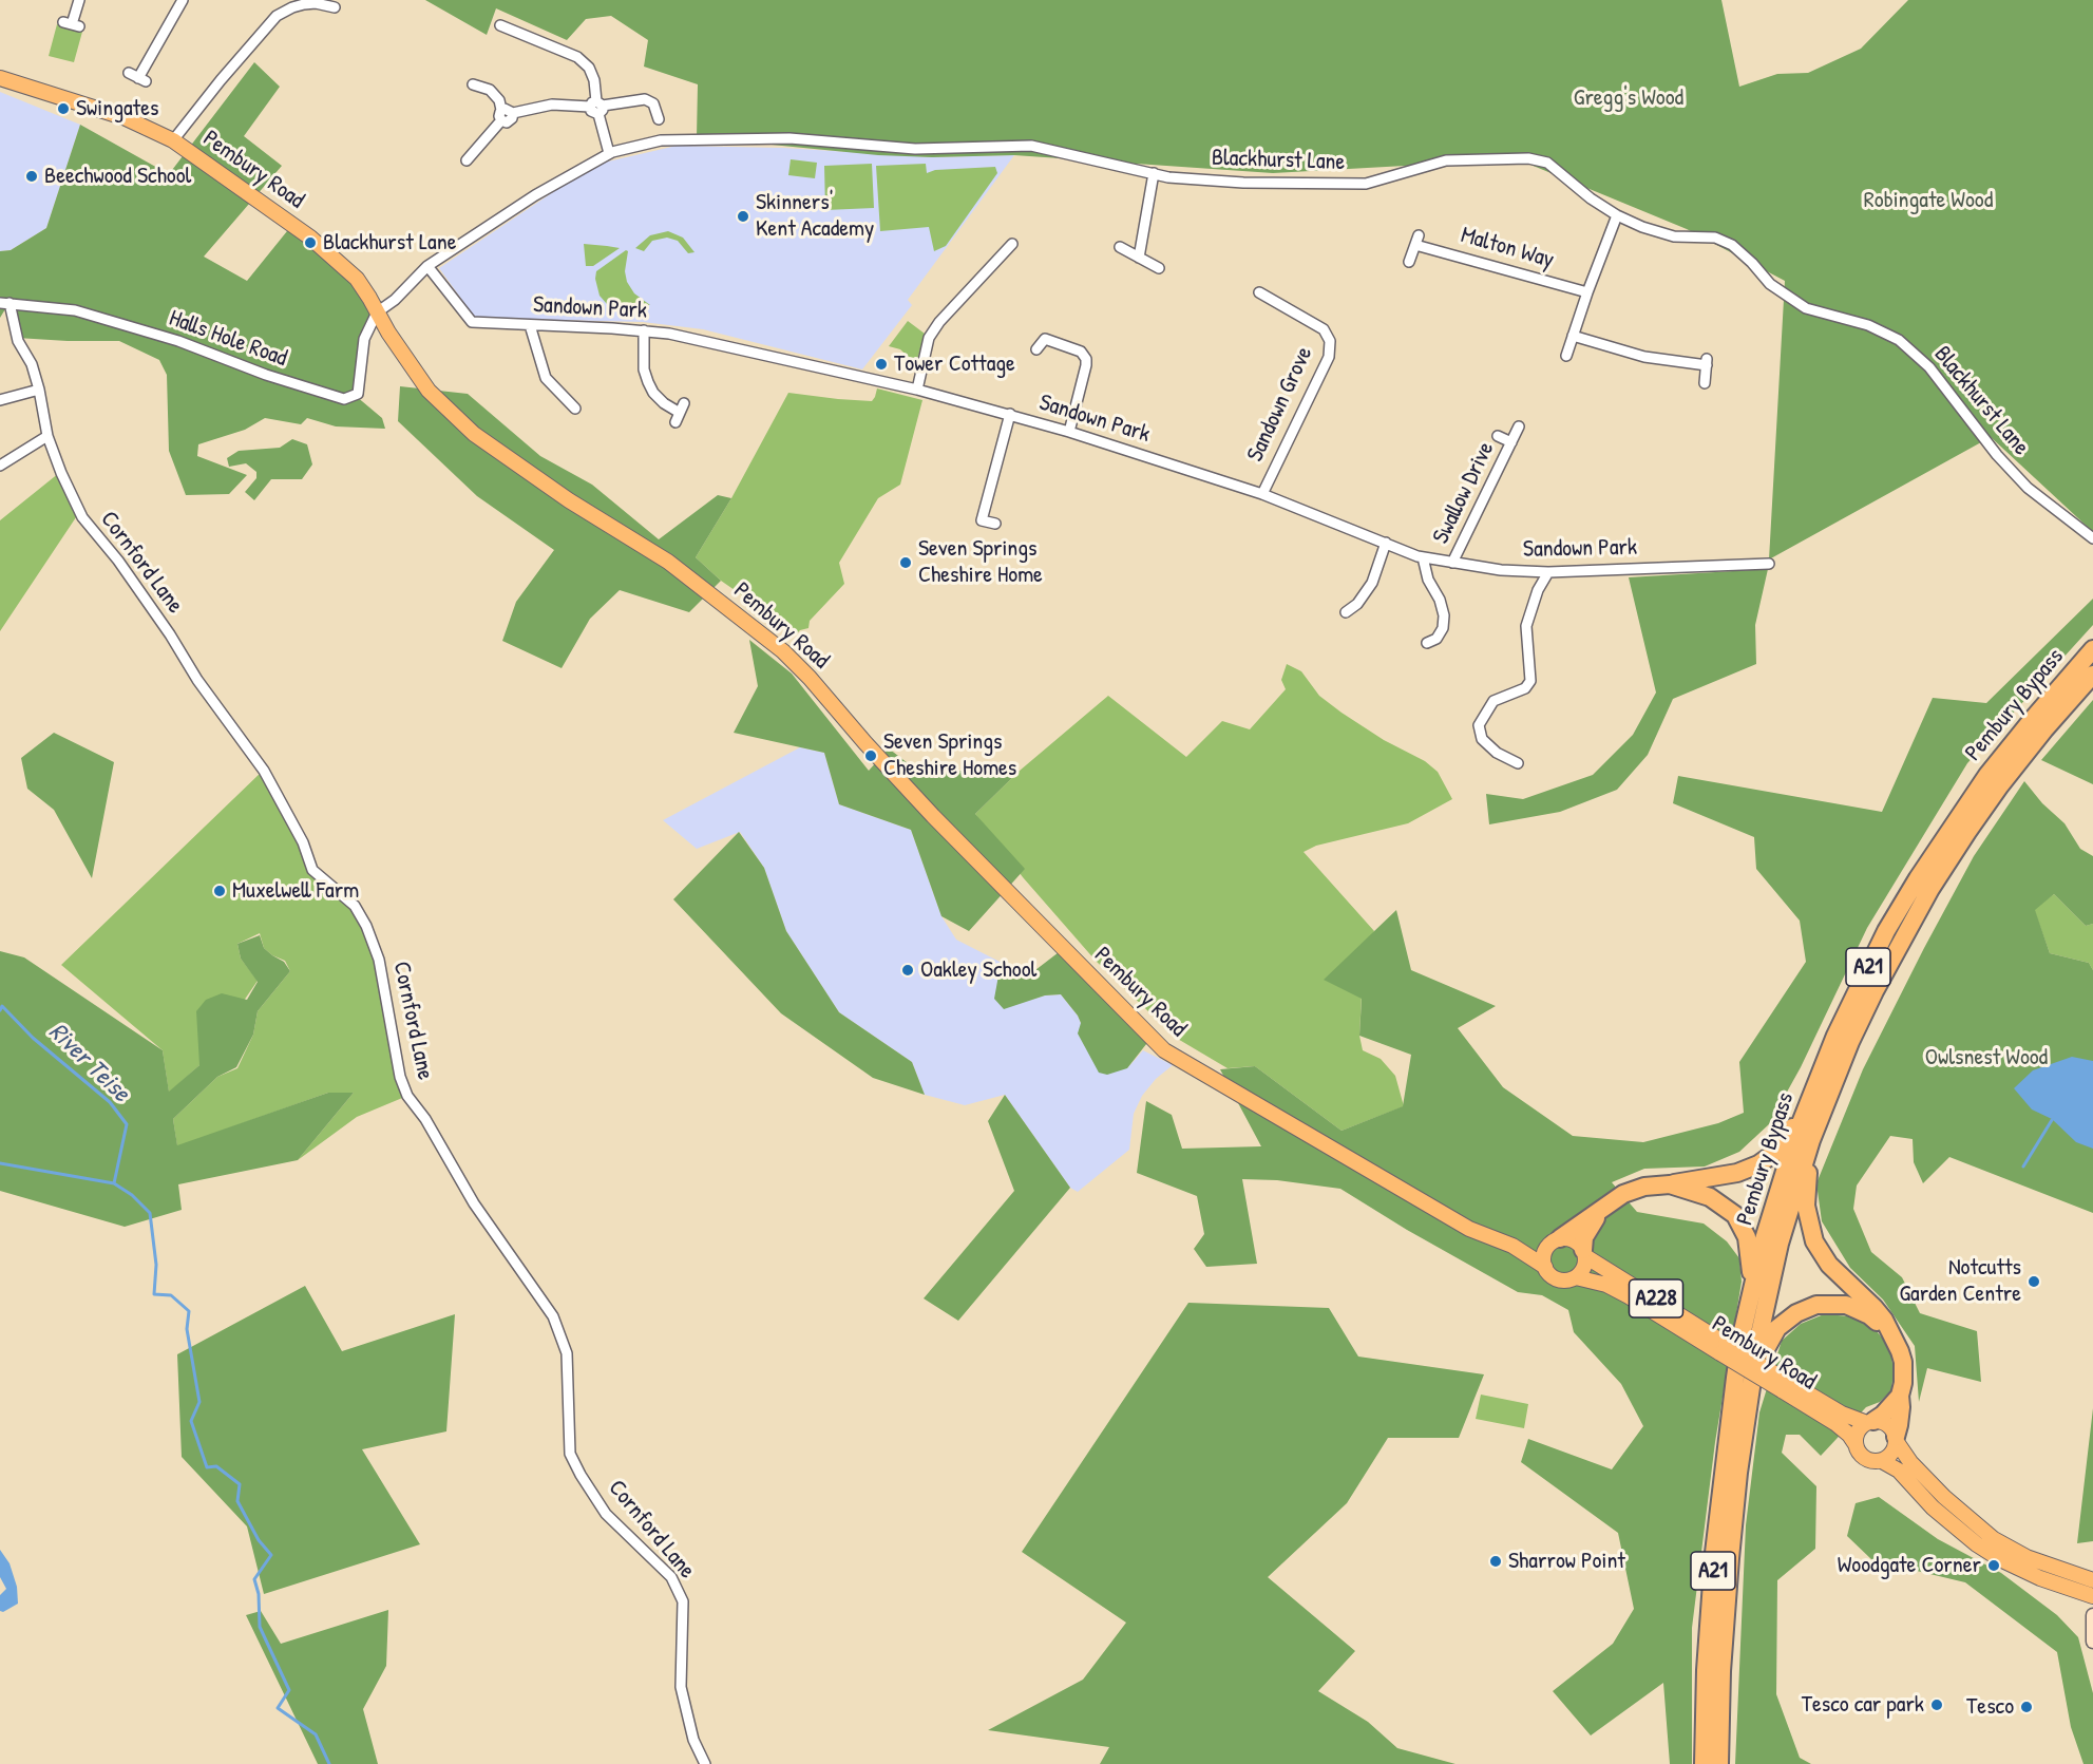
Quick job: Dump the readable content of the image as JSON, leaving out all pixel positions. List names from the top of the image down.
{
  "streets": {
    "highway": ["Pembury Bypass", "A21"],
    "main road": ["Pembury Road", "A228"],
    "street": [
      "Blackhurst Lane",
      "Malton Way",
      "Sandown Park",
      "Halls Hole Road",
      "Sandown Grove",
      "Swallow Drive",
      "Cornford Lane"
    ]
  },
  "crossings": [
    ["Blackhurst Lane", "Pembury Road"],
    ["Blackhurst Lane", "Sandown Park"],
    ["Blackhurst Lane", "Halls Hole Road"],
    ["Pembury Road", "Halls Hole Road"],
    ["Pembury Road", "A21"],
    ["Sandown Park", "Sandown Grove"],
    ["Sandown Park", "Swallow Drive"],
    ["Halls Hole Road", "Cornford Lane"],
    ["Pembury Bypass", "A21"]
  ],
  "water": ["River Teise"],
  "parks": ["Gregg's Wood", "Robingate Wood", "Owlsnest Wood"],
  "places": [
    "Swingates",
    "Beechwood School",
    "Skinners' Kent Academy",
    "Blackhurst Lane",
    "Tower Cottage",
    "Seven Springs Cheshire Home",
    "Seven Springs Cheshire Homes",
    "Muxelwell Farm",
    "Oakley School",
    "Notcutts Garden Centre",
    "Sharrow Point",
    "Woodgate Corner",
    "Tesco car park",
    "Tesco"
  ]
}
